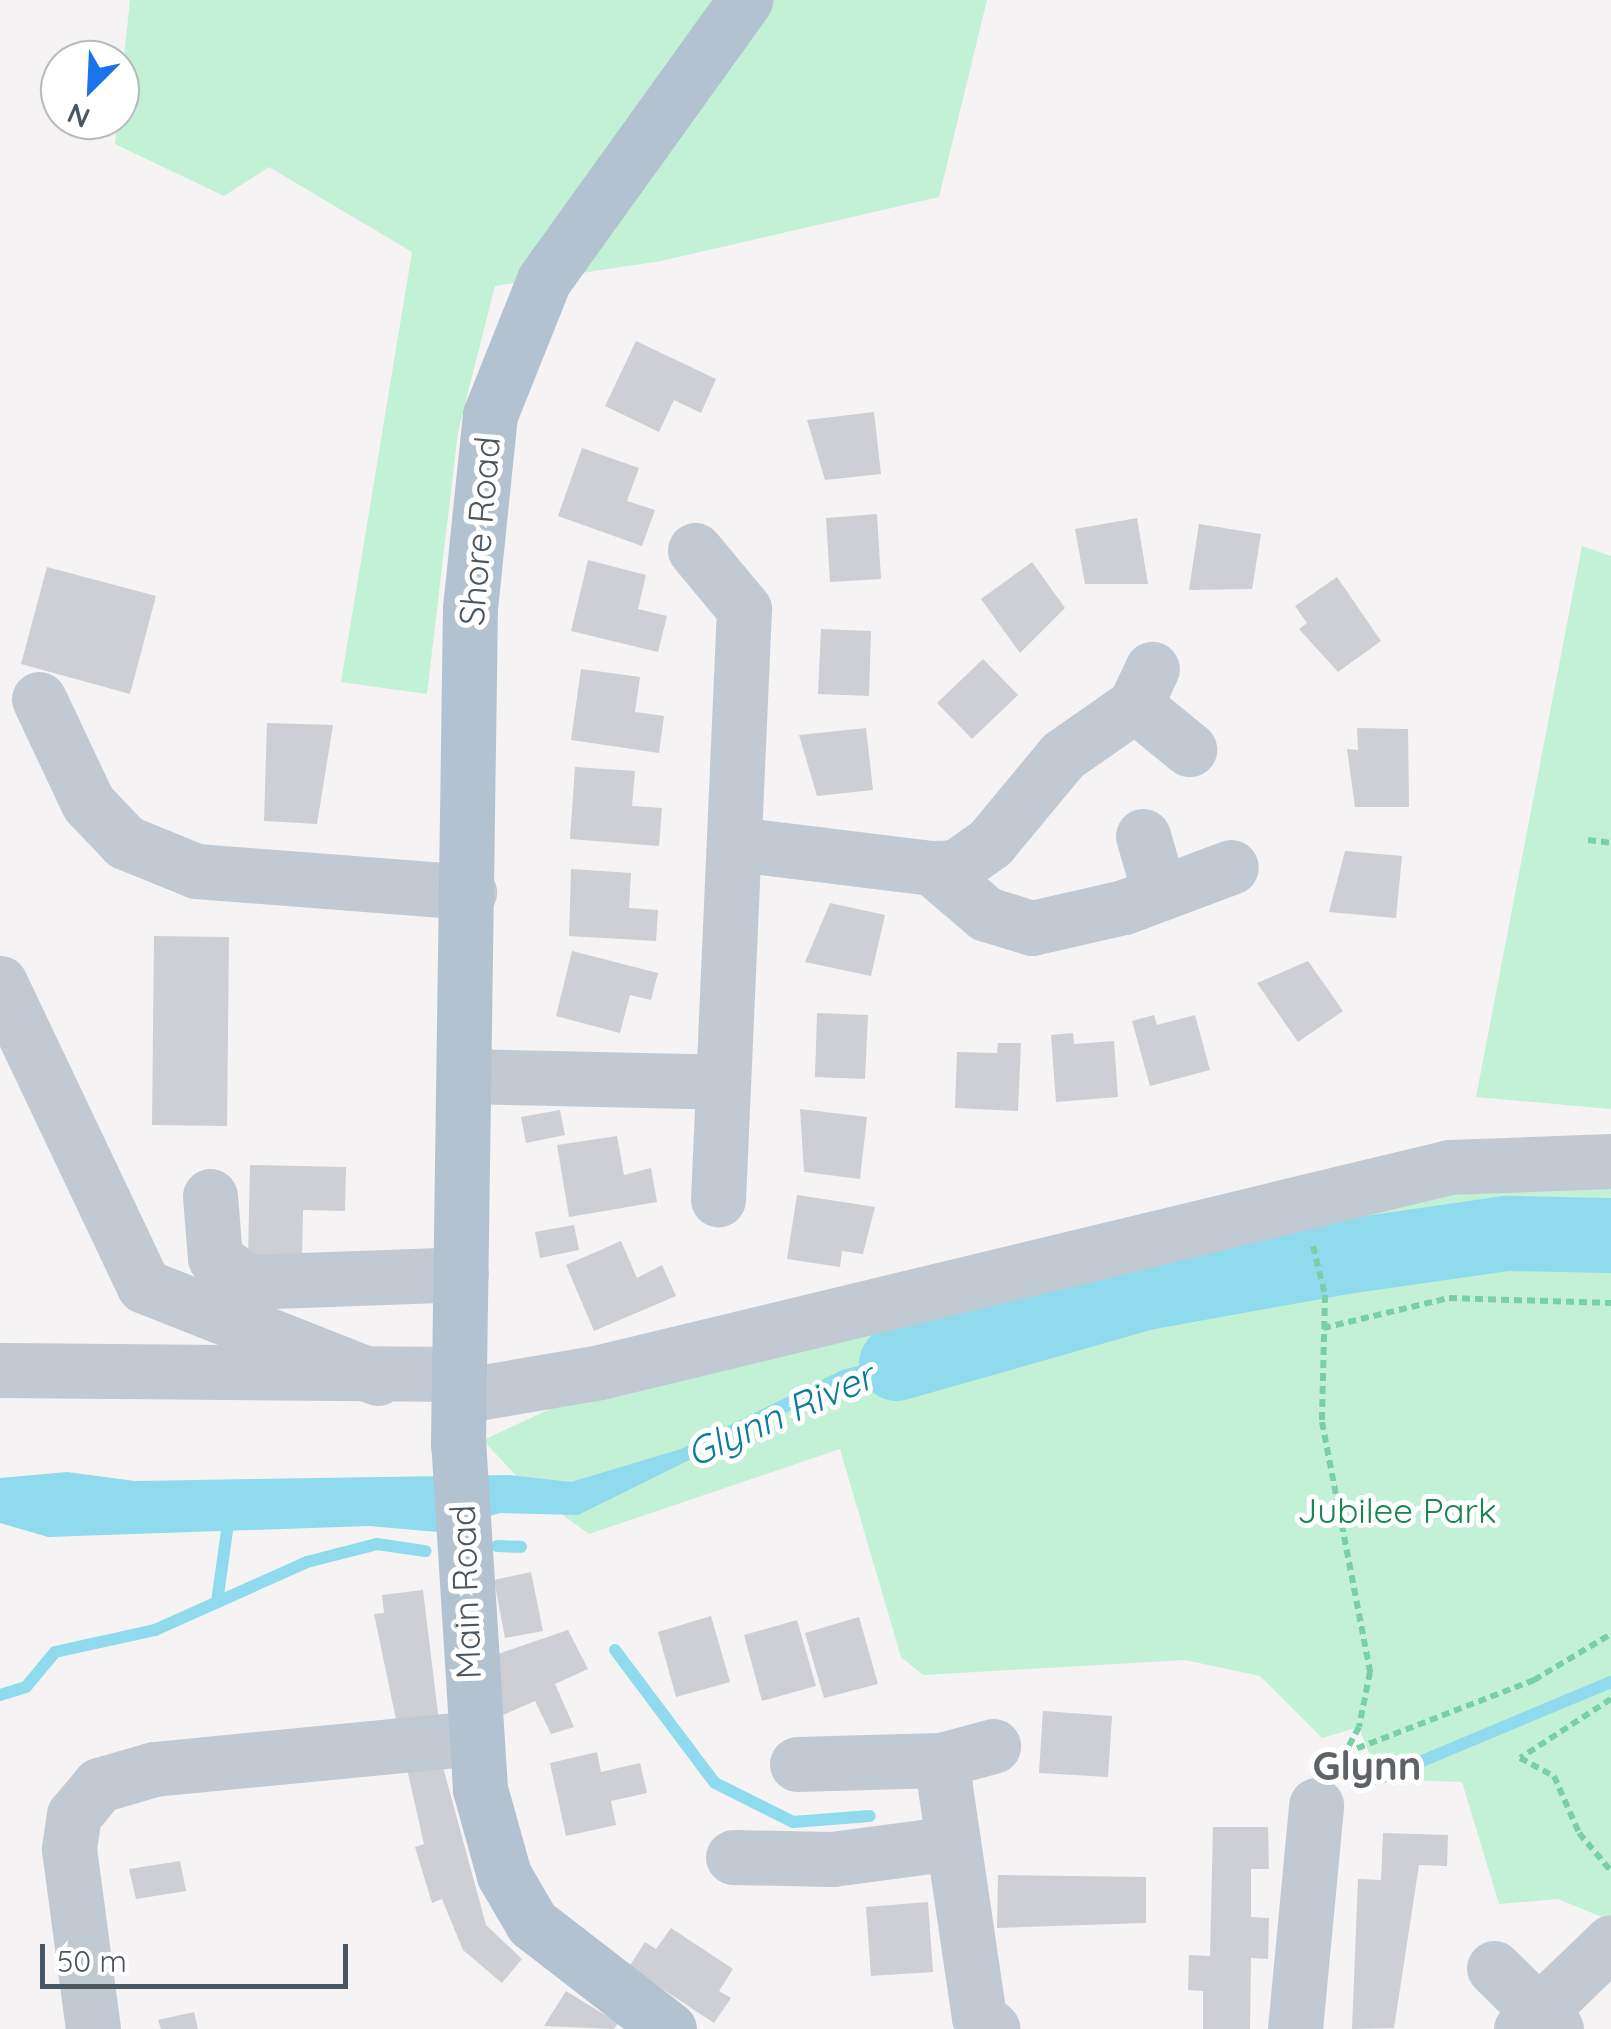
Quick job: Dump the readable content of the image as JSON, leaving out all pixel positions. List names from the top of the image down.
{
  "streets": {
    "main road": ["Shore Road", "Main Road"]
  },
  "crossings": [
    ["Shore Road", "Main Road"]
  ],
  "districts": ["Glynn"],
  "water": ["Glynn River"],
  "parks": ["Jubilee Park"],
  "scale_bar": "50 m",
  "north": "bottom left"
}
